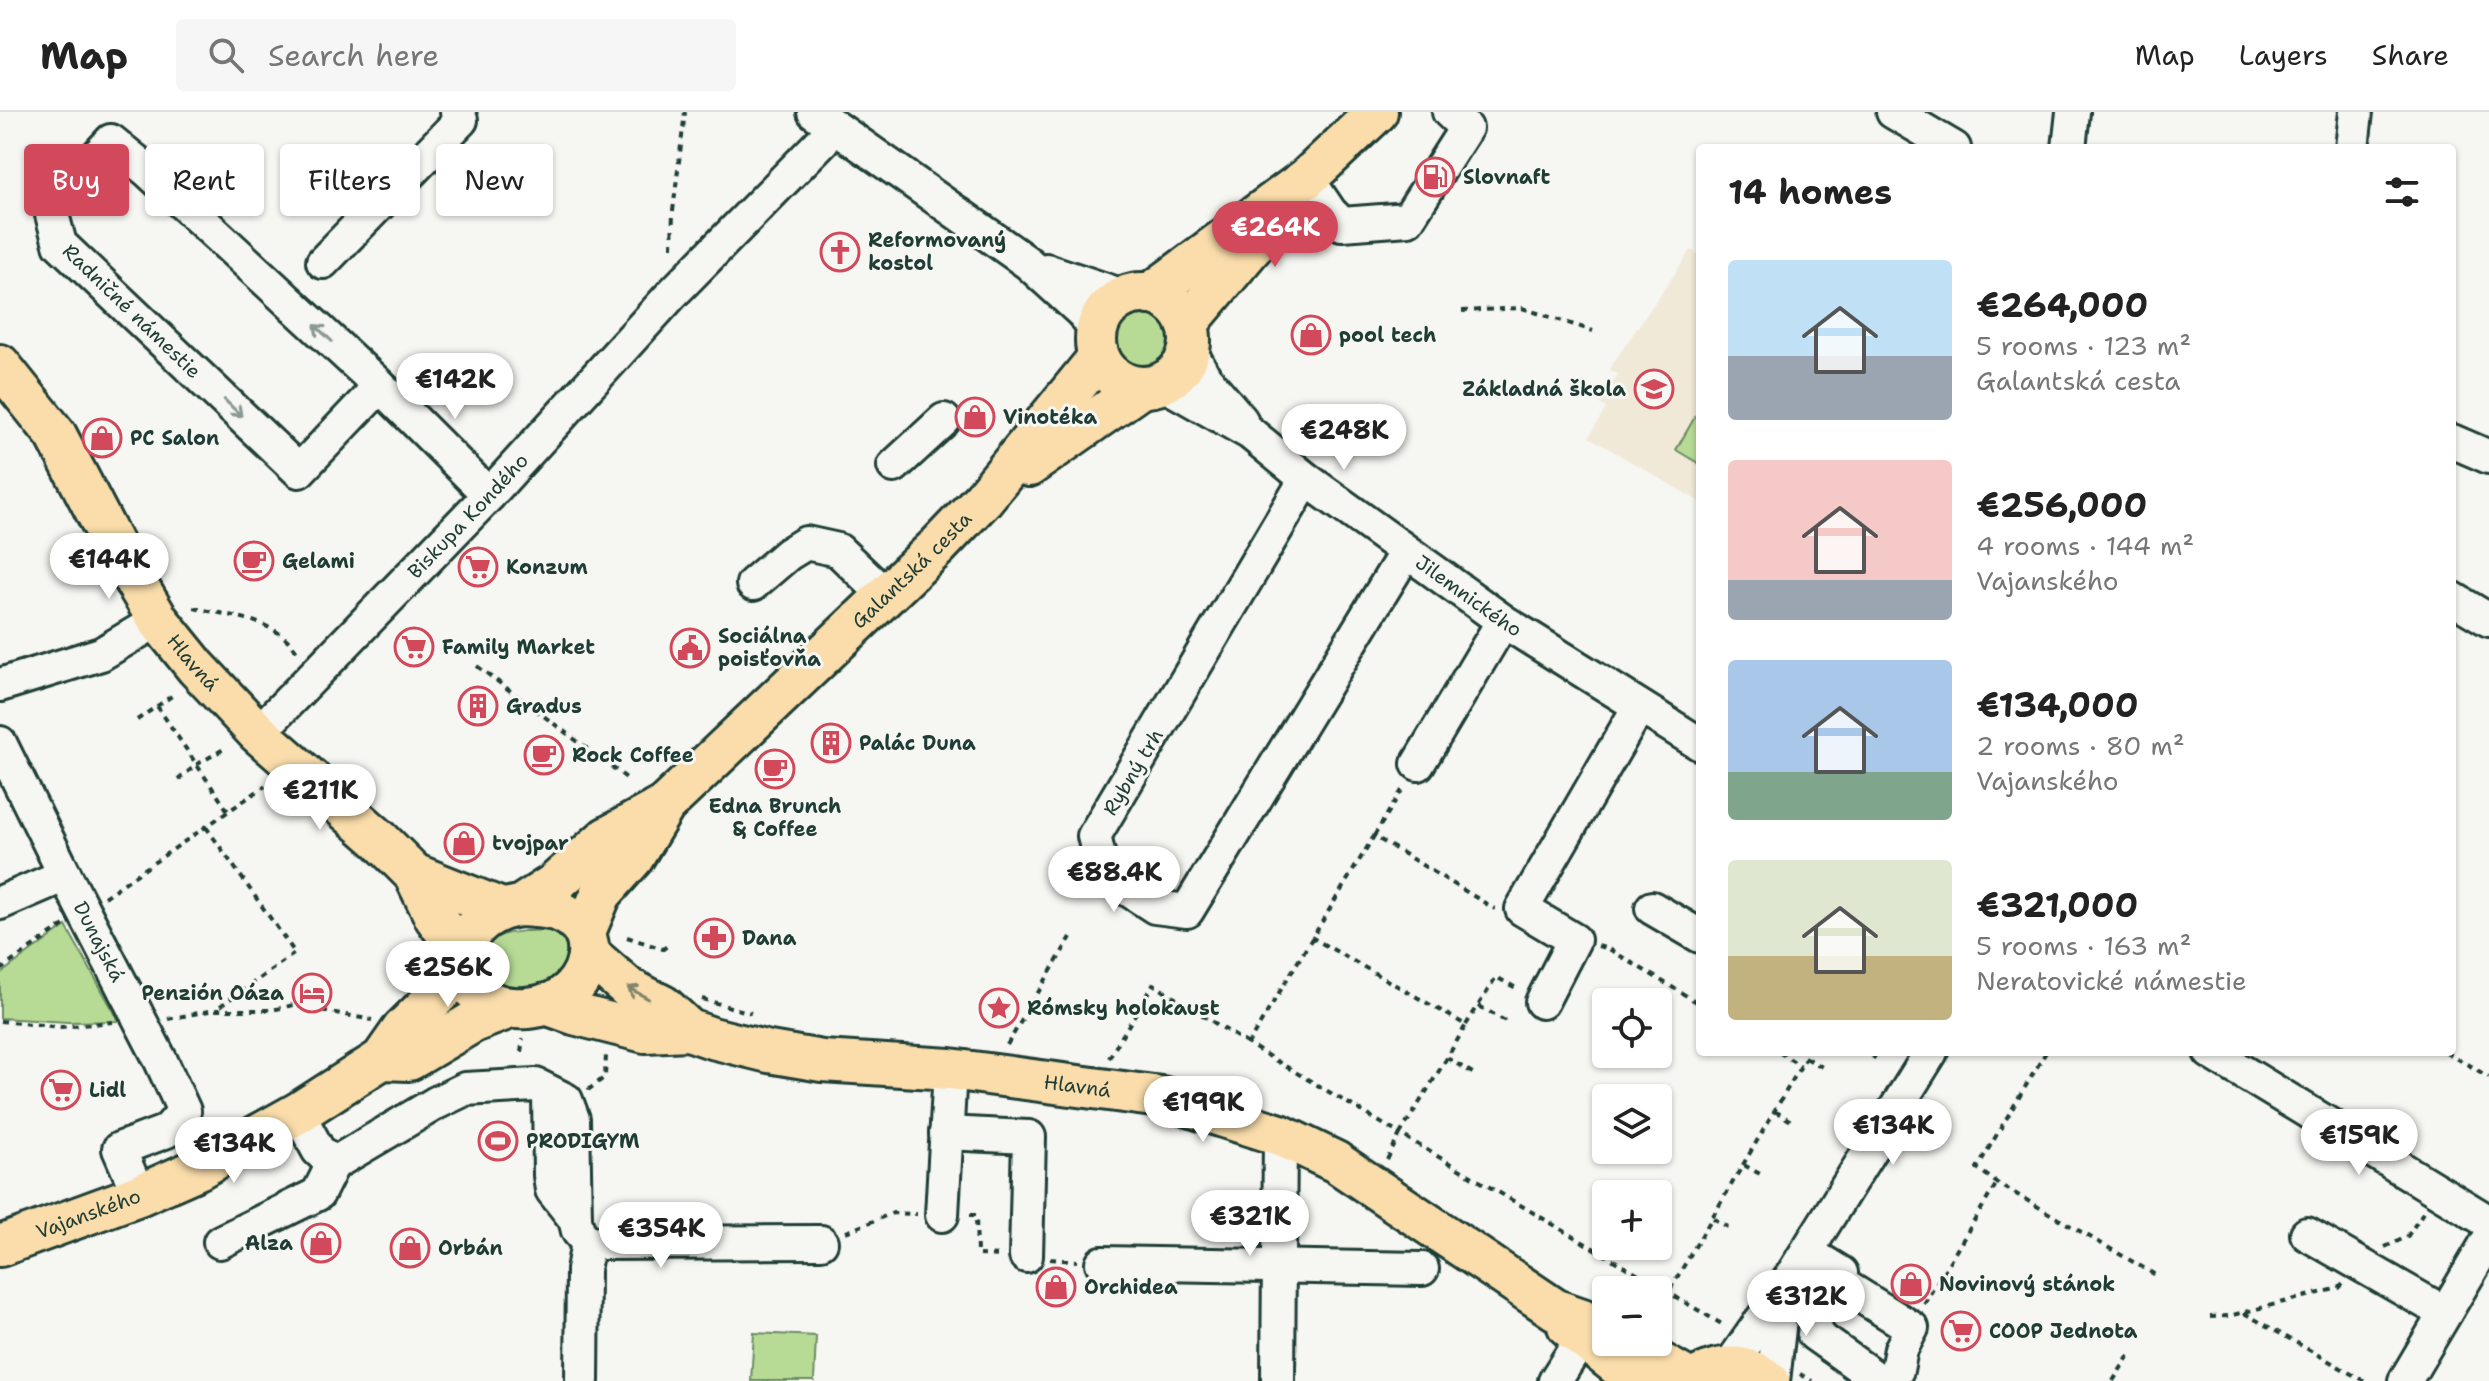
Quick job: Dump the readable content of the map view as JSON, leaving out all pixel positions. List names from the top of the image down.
{
  "streets": {
    "main road": ["Galantská cesta", "Hlavná", "Vajanského"],
    "street": [
      "Radničné námestie",
      "Biskupa Kondého",
      "Jilemnického",
      "Rybný trh",
      "Dunajská"
    ]
  },
  "crossings": [
    ["Radničné námestie", "Biskupa Kondého"],
    ["Biskupa Kondého", "Hlavná"],
    ["Galantská cesta", "Jilemnického"],
    ["Jilemnického", "Rybný trh"],
    ["Dunajská", "Vajanského"]
  ],
  "places": {
    "fuel station": ["Slovnaft"],
    "church": ["Reformovaný kostol"],
    "shop": [
      "pool tech",
      "Vinotéka",
      "PC Salon",
      "tvojpar",
      "Alza",
      "Orbán",
      "Novinový stánok",
      "Orchidea"
    ],
    "school or university": ["Základná škola"],
    "cafe": ["Gelami", "Rock Coffee", "Edna Brunch & Coffee"],
    "supermarket": [
      "Konzum",
      "Family Market",
      "Lidl",
      "COOP Jednota"
    ],
    "public building": ["Sociálna poisťovňa"],
    "building": ["Gradus", "Palác Duna"],
    "pharmacy": ["Dana"],
    "hotel": ["Penzión Oáza"],
    "place": ["Rómsky holokaust"],
    "sports": ["PRODIGYM"]
  },
  "page": {
    "header": "Map",
    "search": "Search here",
    "nav": ["Map", "Layers", "Share"],
    "chip": [
      "Buy",
      "Rent",
      "Filters",
      "New"
    ],
    "heading": "14 homes",
    "price": [
      "€264K",
      "€142K",
      "€248K",
      "€144K",
      "€211K",
      "€88.4K",
      "€256K",
      "€199K",
      "€134K",
      "€159K",
      "€134K",
      "€321K",
      "€354K",
      "€312K"
    ],
    "list": [
      {
        "name": "€264,000",
        "note": "5 rooms · 123 m² · Galantská cesta"
      },
      {
        "name": "€256,000",
        "note": "4 rooms · 144 m² · Vajanského"
      },
      {
        "name": "€134,000",
        "note": "2 rooms · 80 m² · Vajanského"
      },
      {
        "name": "€321,000",
        "note": "5 rooms · 163 m² · Neratovické námestie"
      }
    ],
    "map_buttons": ["+", "−"]
  }
}
